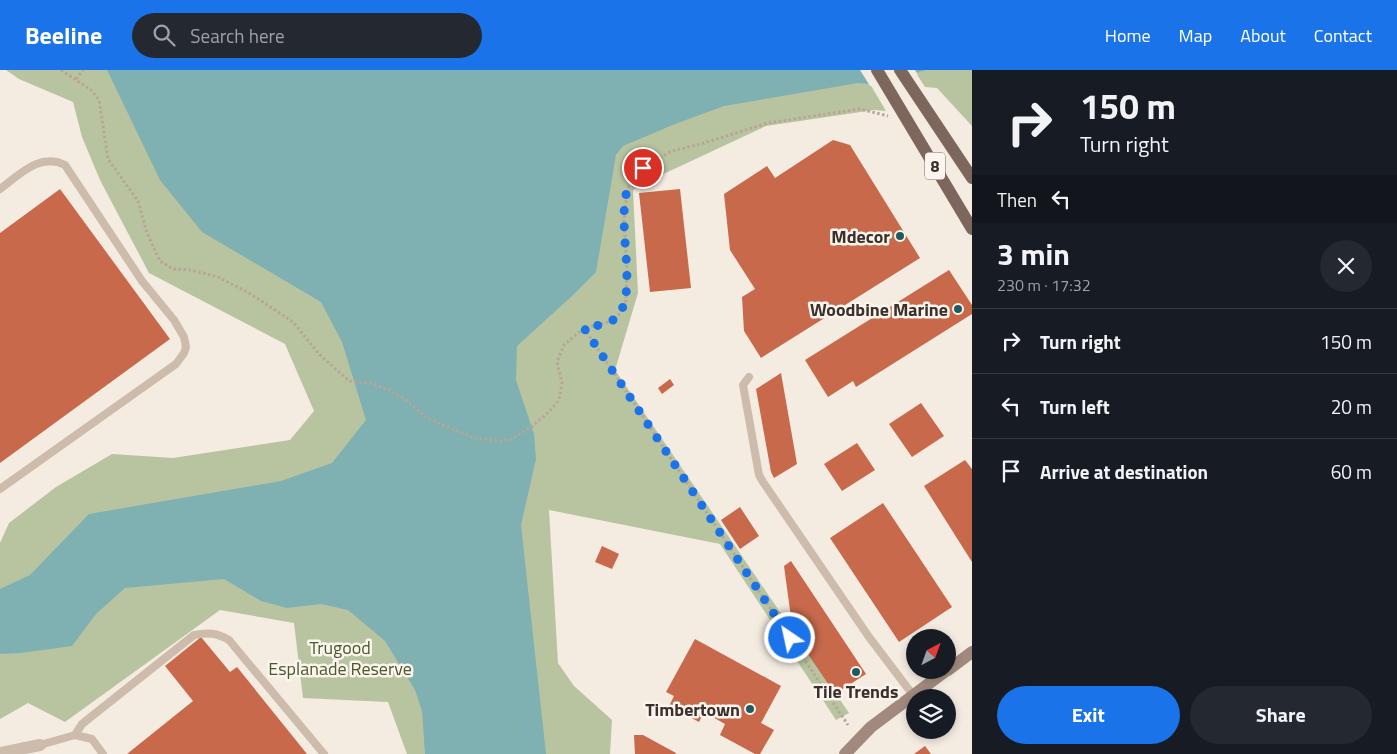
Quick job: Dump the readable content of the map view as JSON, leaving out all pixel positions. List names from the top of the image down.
{
  "streets": {
    "main road": ["8"]
  },
  "parks": ["Trugood Esplanade Reserve"],
  "places": [
    "Mdecor",
    "Woodbine Marine",
    "Tile Trends",
    "Timbertown"
  ],
  "north": "top right",
  "page": {
    "header": "Beeline",
    "search": "Search here",
    "nav": [
      "Home",
      "Map",
      "About",
      "Contact"
    ],
    "turn": ["150 m", "Turn right"],
    "then": "Then",
    "heading": ["3 min", "230 m · 17:32"],
    "list": [
      {
        "name": "Turn right",
        "value": "150 m"
      },
      {
        "name": "Turn left",
        "value": "20 m"
      },
      {
        "name": "Arrive at destination",
        "value": "60 m"
      }
    ],
    "buttons": ["Exit", "Share"]
  }
}
